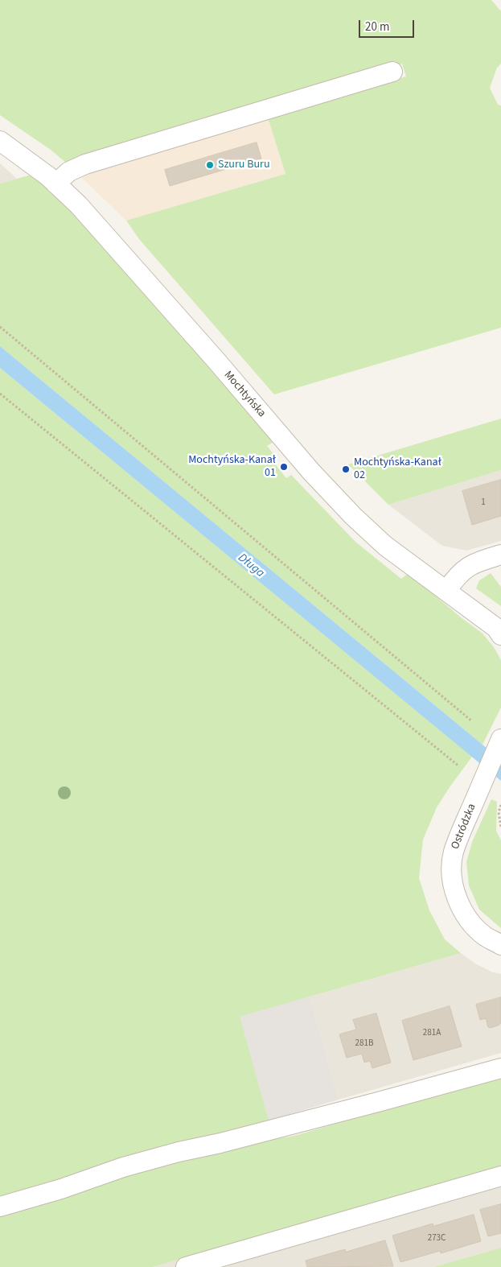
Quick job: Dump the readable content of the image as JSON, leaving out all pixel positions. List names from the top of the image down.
{
  "streets": {
    "street": ["Mochtyńska", "Ostródzka"]
  },
  "water": ["Długa"],
  "places": ["Szuru Buru", "Mochtyńska-Kanał 01", "Mochtyńska-Kanał 02"],
  "house_numbers": [
    "1",
    "281A",
    "281B",
    "273C"
  ],
  "scale_bar": "20 m"
}
